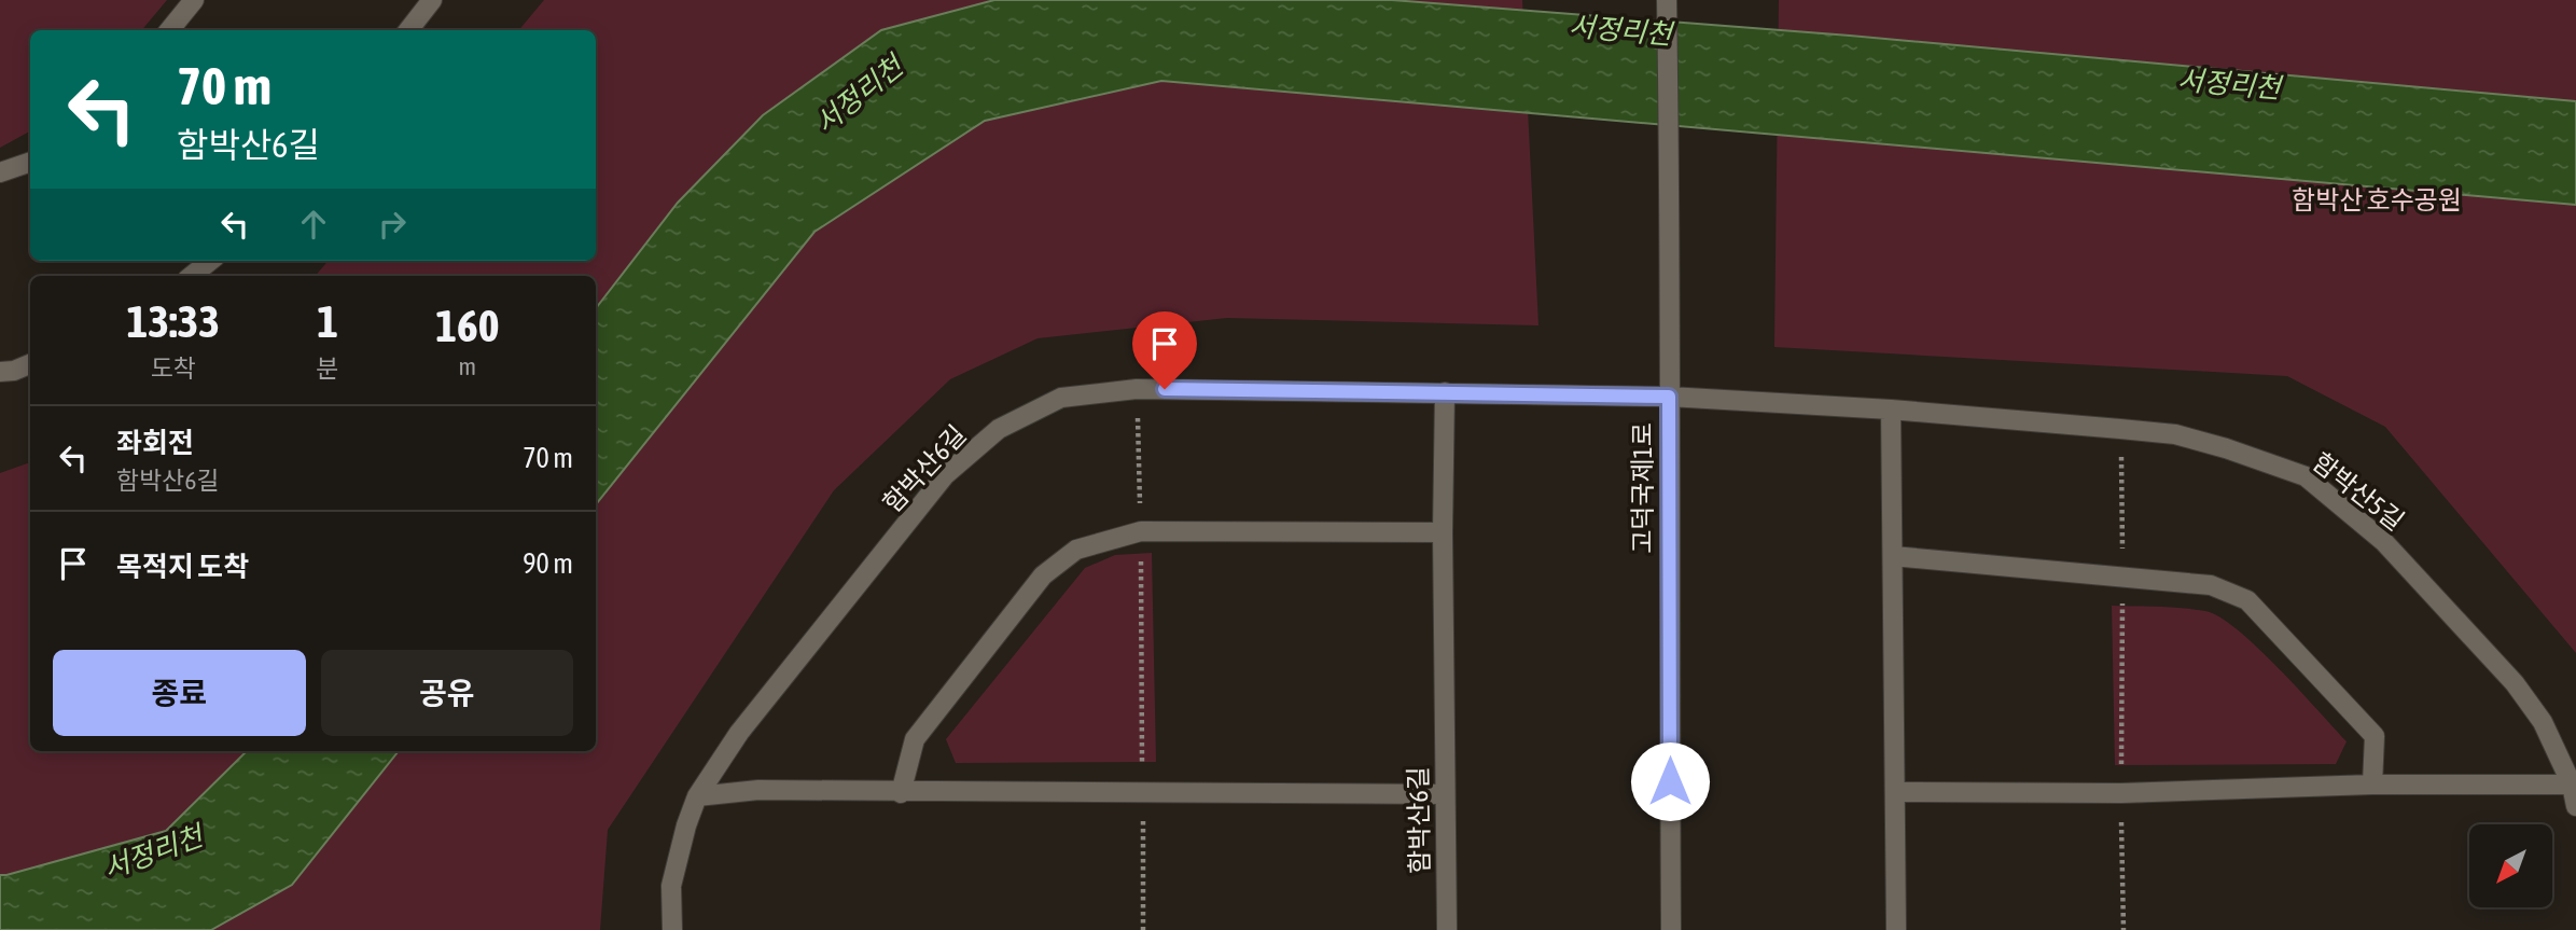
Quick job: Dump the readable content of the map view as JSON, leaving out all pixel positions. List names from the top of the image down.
{
  "streets": {
    "street": ["함박산6길", "고덕국제1로", "함박산5길"]
  },
  "crossings": [
    ["함박산6길", "고덕국제1로"],
    ["함박산6길", "함박산5길"],
    ["고덕국제1로", "함박산5길"]
  ],
  "water": ["서정리천"],
  "parks": ["함박산 호수공원"],
  "north": "bottom left",
  "page": {
    "turn": ["70 m", "함박산6길"],
    "eta": [
      "13:33",
      "도착",
      "1",
      "분",
      "160",
      "m"
    ],
    "list": [
      {
        "name": "좌회전",
        "note": "함박산6길",
        "value": "70 m"
      },
      {
        "name": "목적지 도착",
        "value": "90 m"
      }
    ],
    "buttons": ["종료", "공유"]
  }
}
